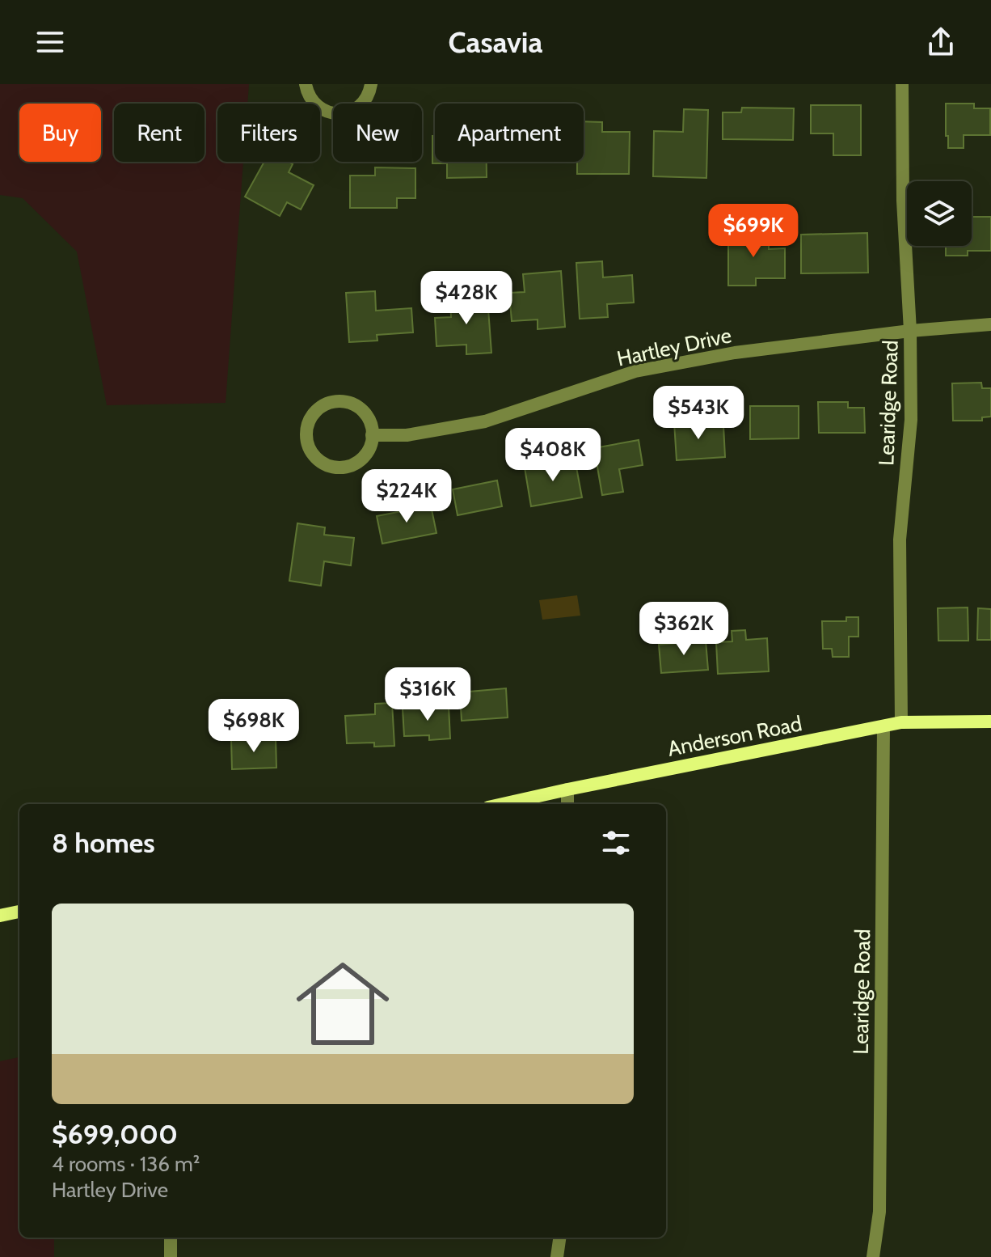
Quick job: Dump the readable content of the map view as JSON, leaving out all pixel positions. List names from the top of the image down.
{
  "streets": {
    "street": ["Hartley Drive", "Learidge Road", "Anderson Road"]
  },
  "crossings": [
    ["Hartley Drive", "Learidge Road"],
    ["Learidge Road", "Anderson Road"]
  ],
  "page": {
    "header": "Casavia",
    "chip": [
      "Buy",
      "Rent",
      "Filters",
      "New",
      "Apartment"
    ],
    "price": [
      "$699K",
      "$428K",
      "$543K",
      "$408K",
      "$224K",
      "$362K",
      "$316K",
      "$698K"
    ],
    "heading": "8 homes",
    "list": [
      {
        "name": "$699,000",
        "note": "4 rooms · 136 m² · Hartley Drive"
      }
    ]
  }
}
